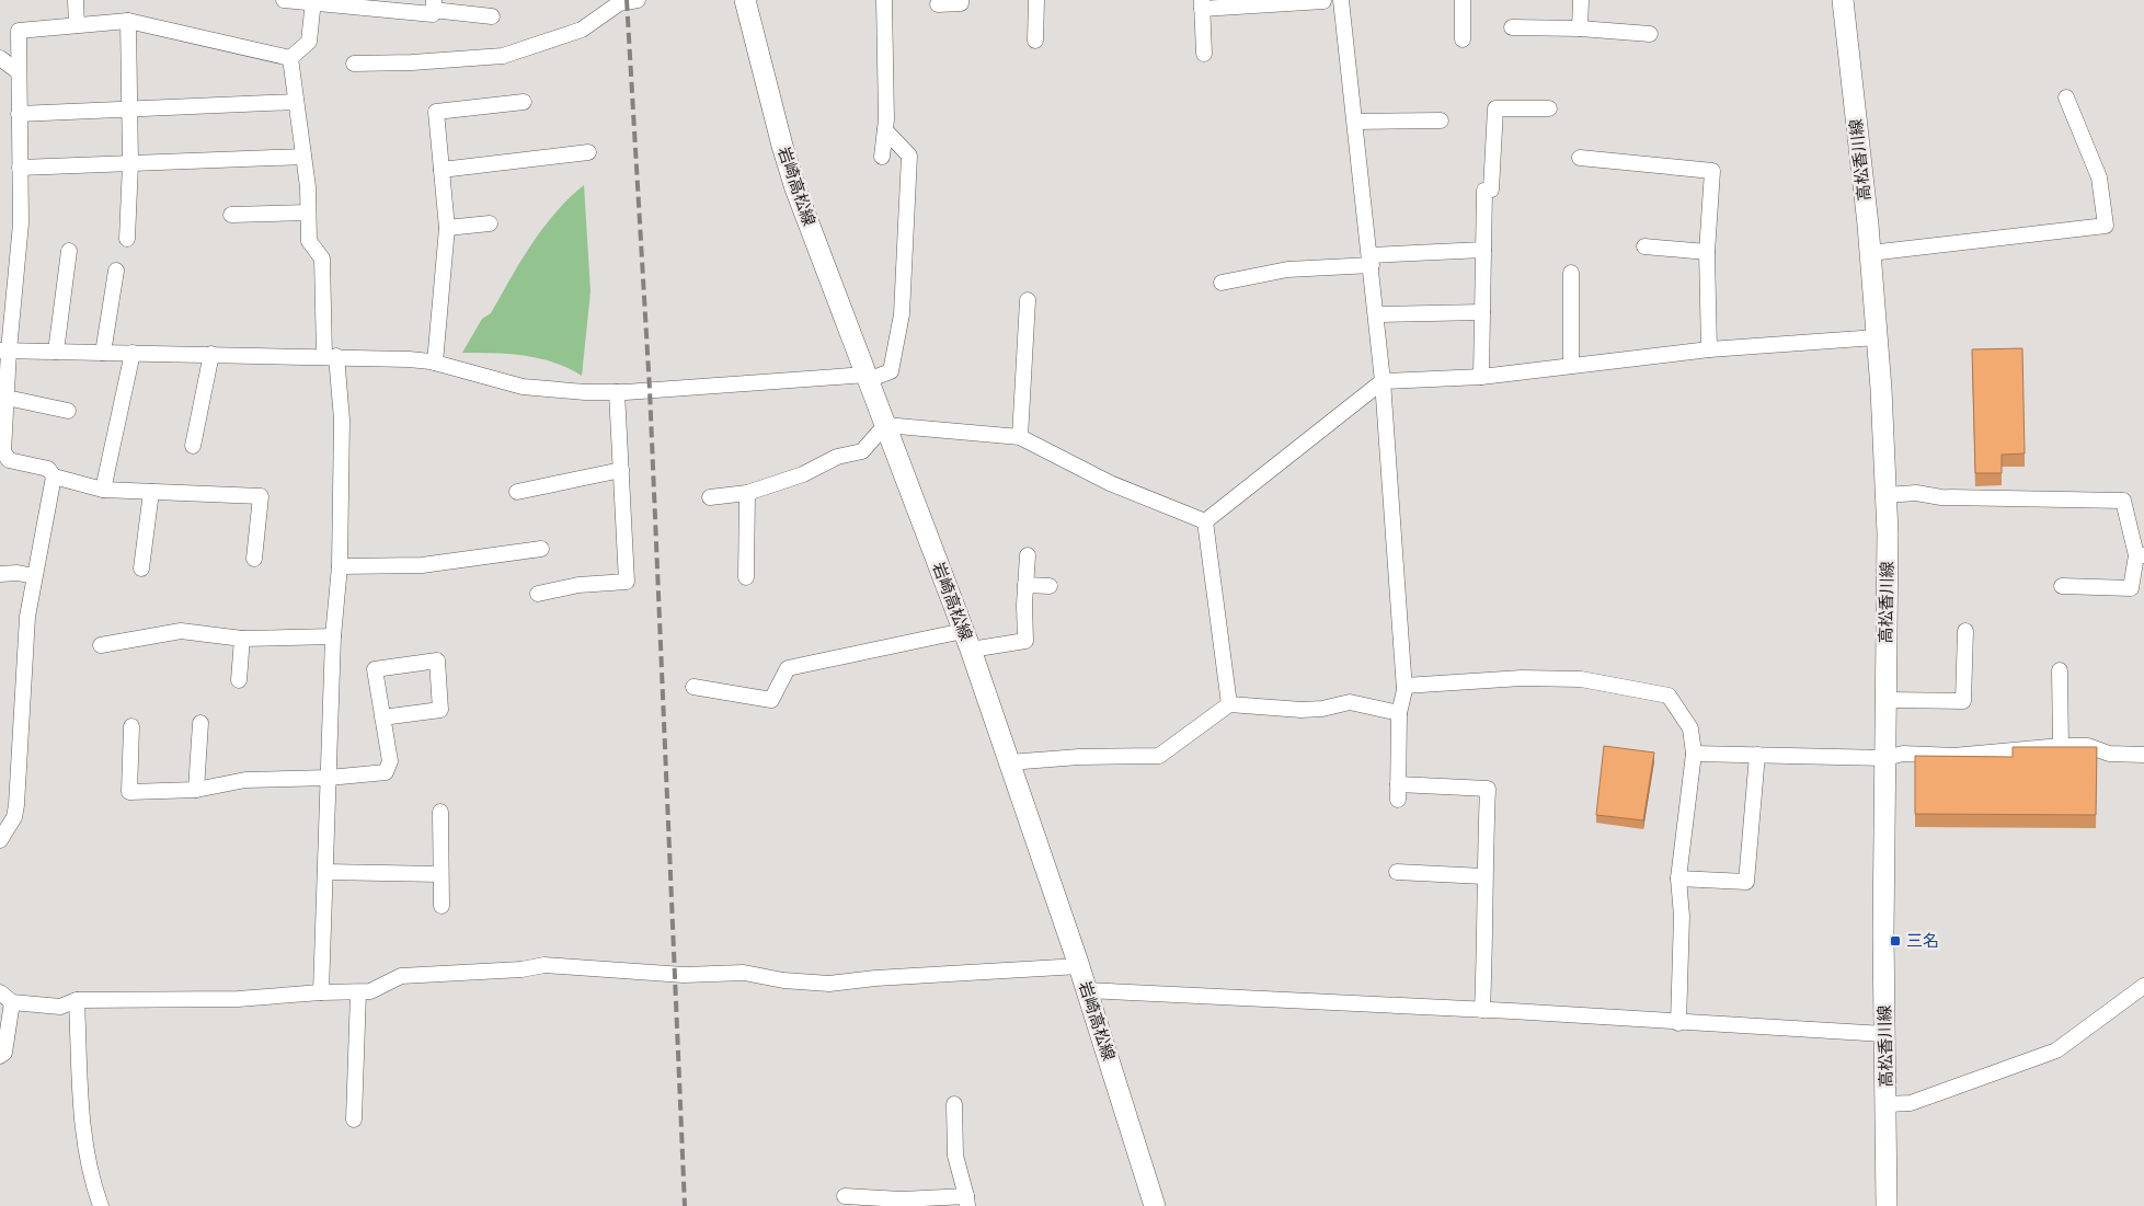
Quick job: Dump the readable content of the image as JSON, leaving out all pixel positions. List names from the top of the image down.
{
  "streets": {
    "main road": ["高松香川線", "岩崎高松線"]
  },
  "places": {
    "transit": ["三名"]
  }
}
